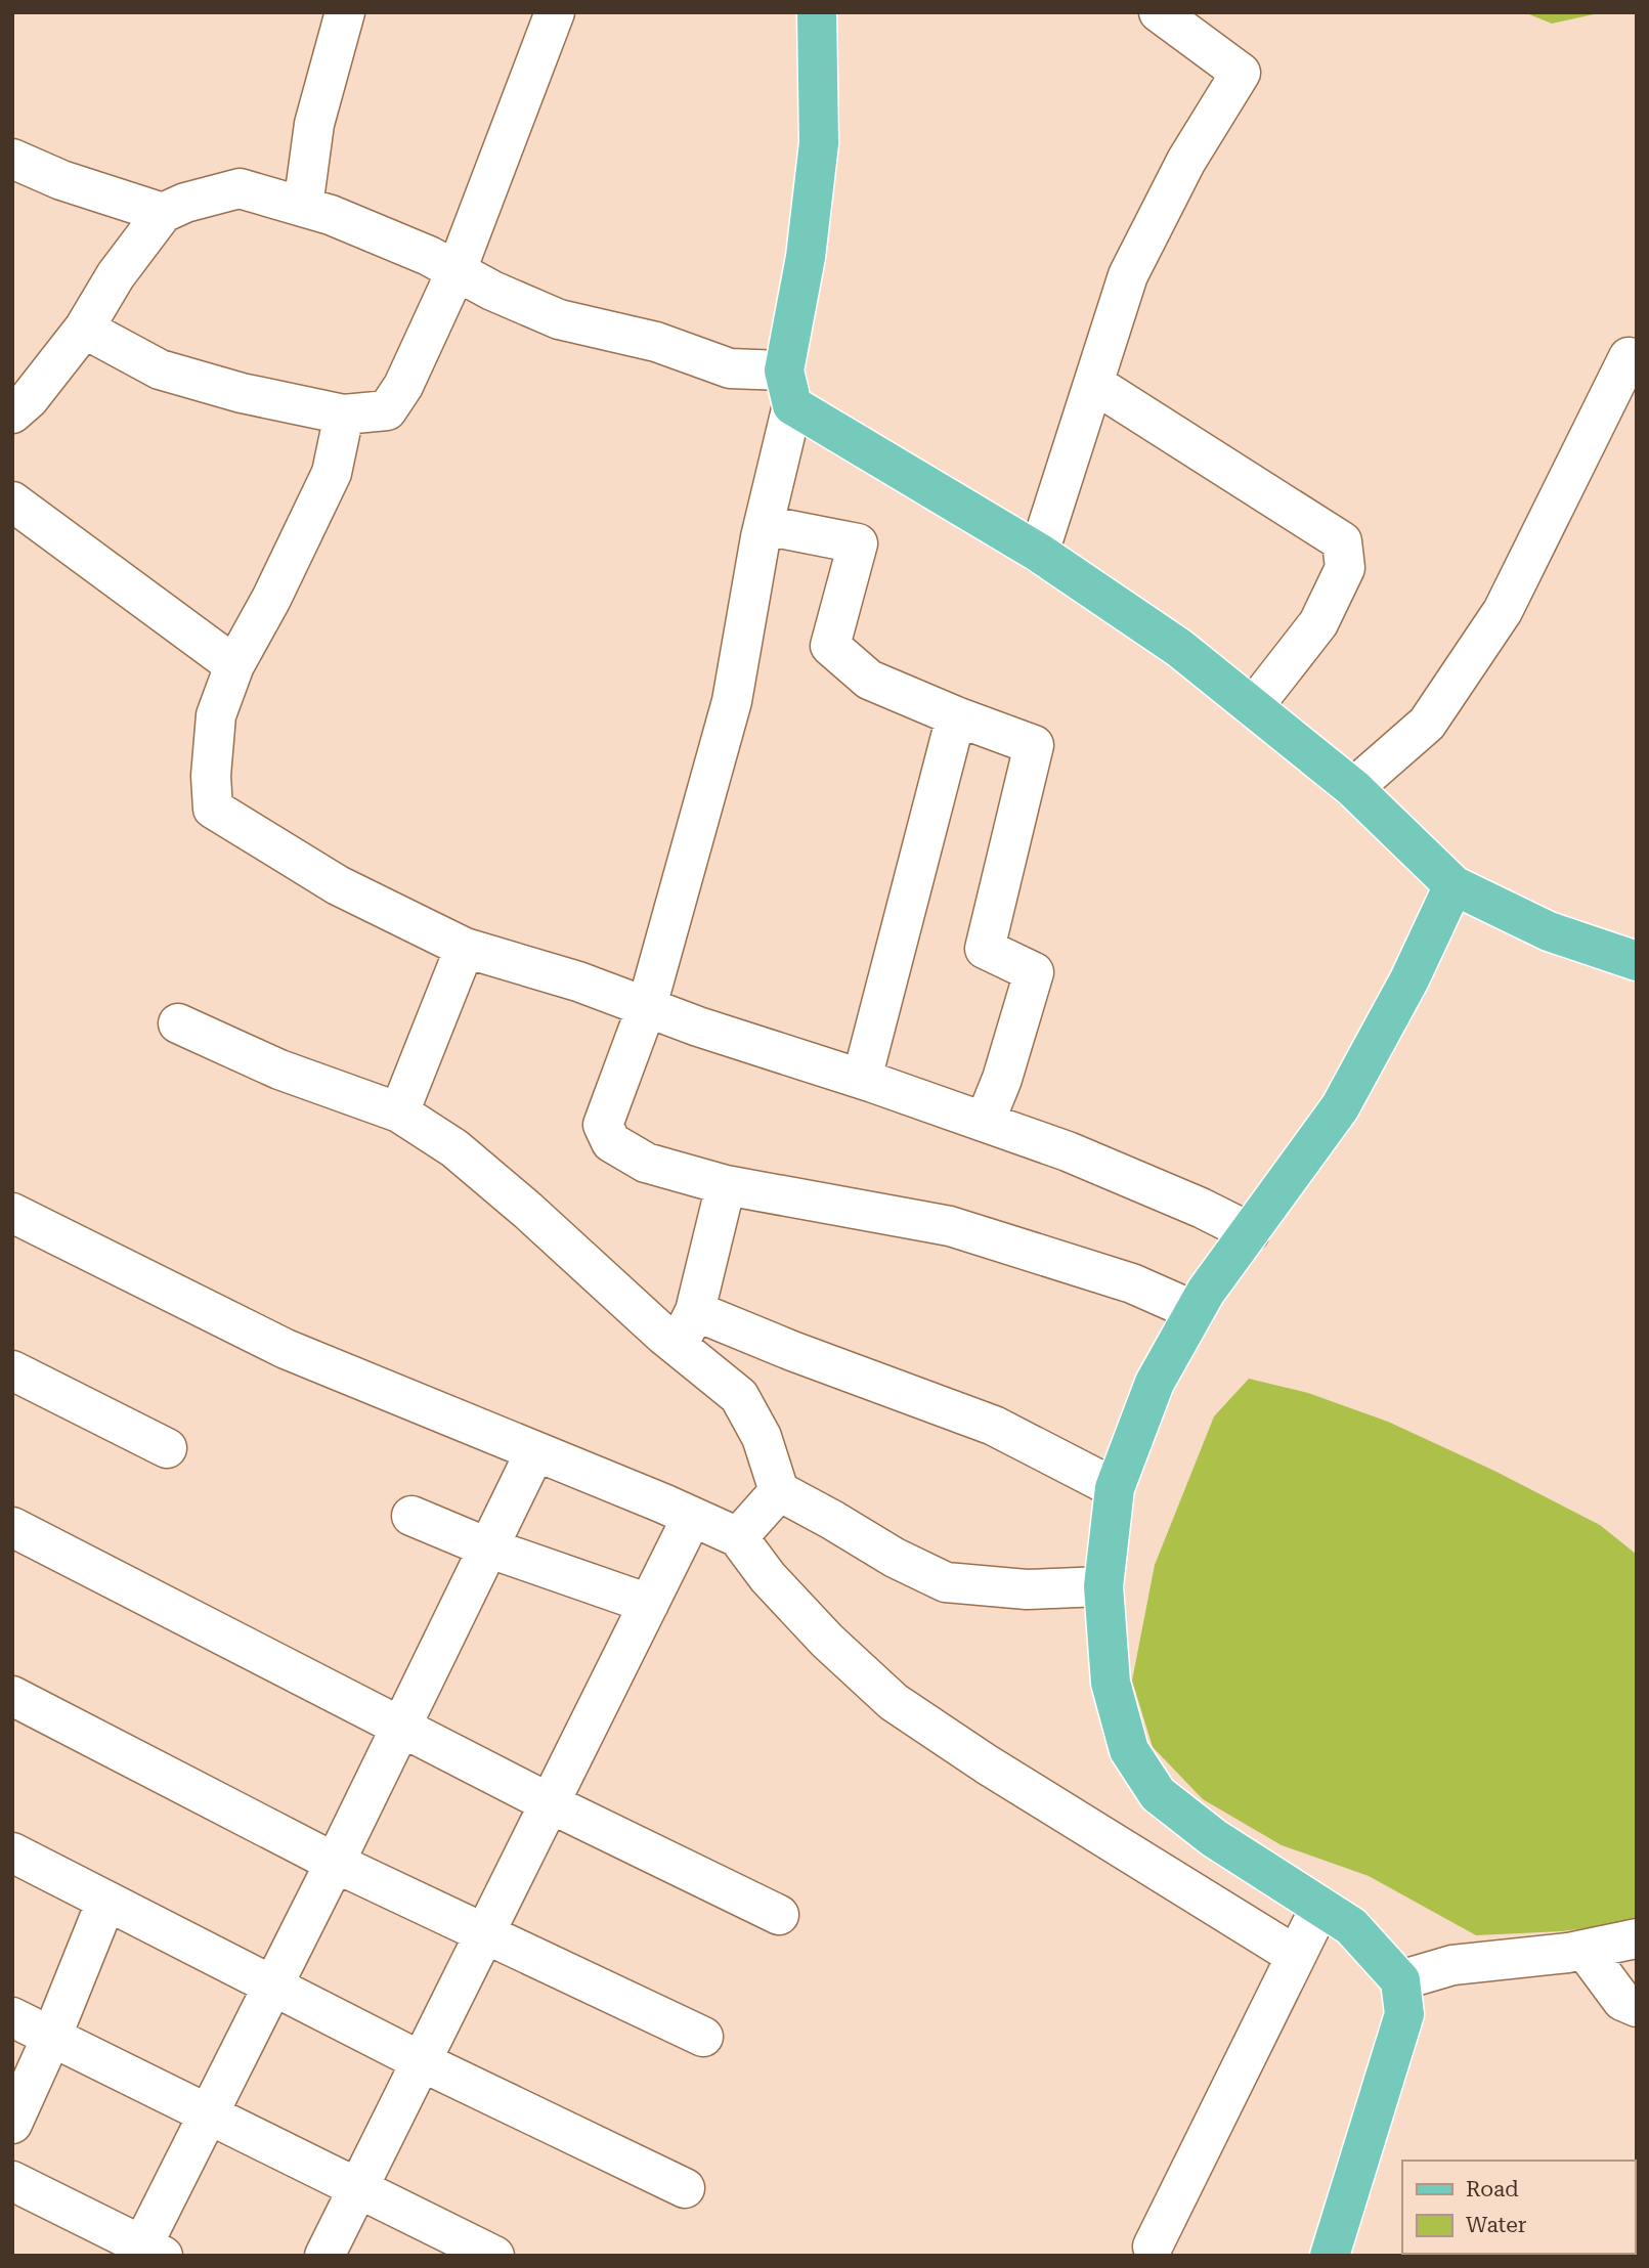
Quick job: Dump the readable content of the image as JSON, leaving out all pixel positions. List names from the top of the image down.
{
  "legend": ["Road", "Water"]
}
